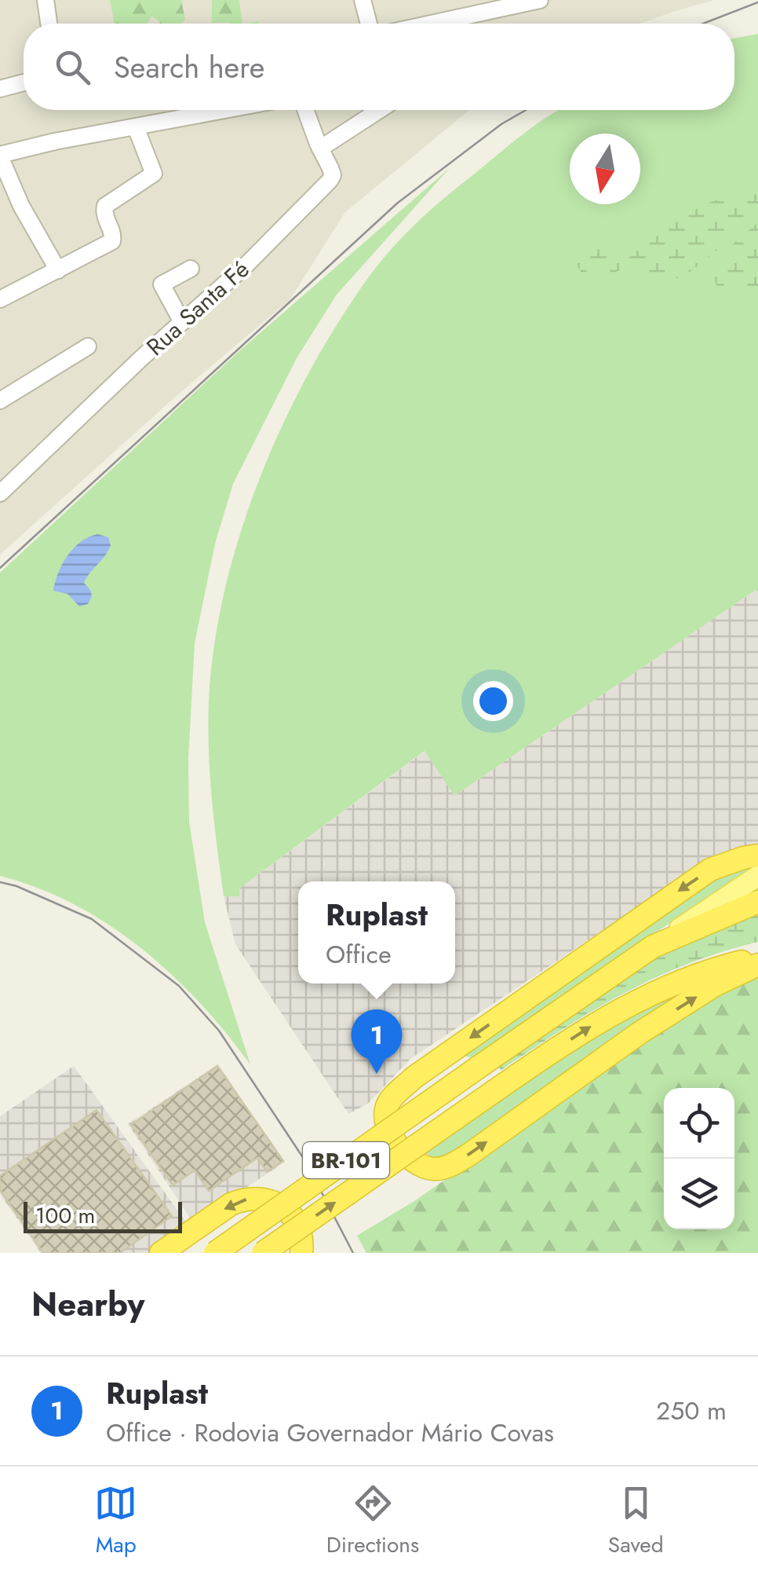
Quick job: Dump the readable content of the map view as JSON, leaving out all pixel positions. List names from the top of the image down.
{
  "streets": {
    "highway": ["BR-101"],
    "street": ["Rua Santa Fé"]
  },
  "scale_bar": "100 m",
  "north": "bottom",
  "page": {
    "search": "Search here",
    "popup": ["Ruplast", "Office"],
    "pins": "1",
    "scale": "100 m",
    "heading": "Nearby",
    "list": [
      {
        "mark": "1",
        "name": "Ruplast",
        "note": "Office · Rodovia Governador Mário Covas",
        "value": "250 m"
      }
    ],
    "nav": ["Map", "Directions", "Saved"]
  }
}
